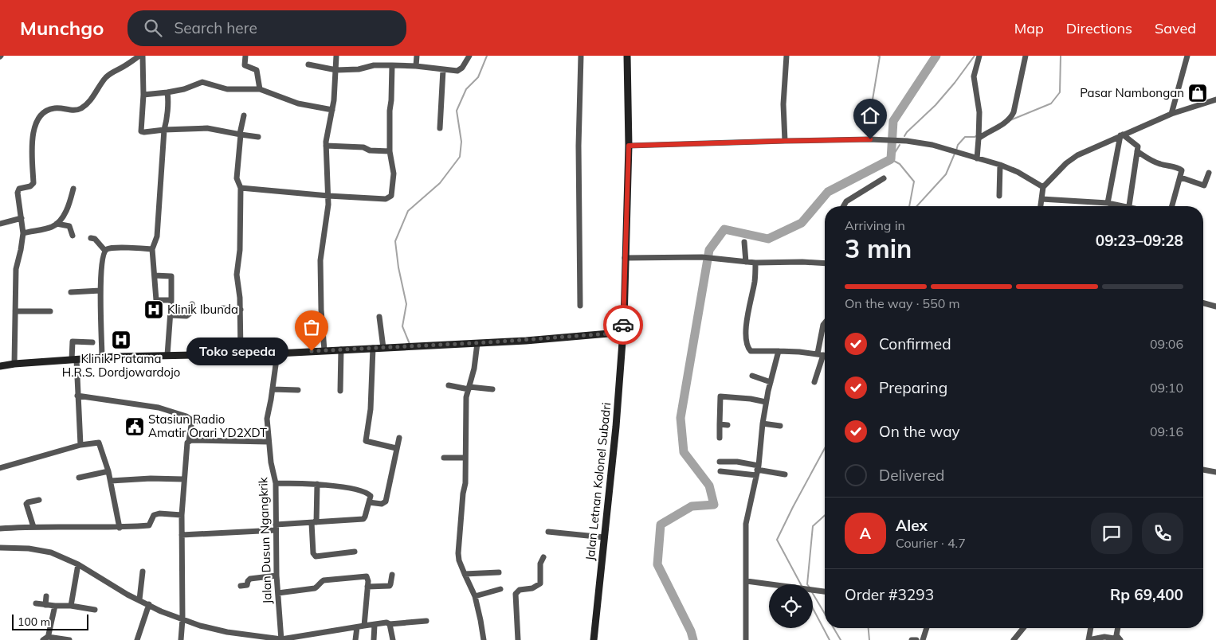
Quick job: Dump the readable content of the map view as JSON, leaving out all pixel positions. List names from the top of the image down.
{
  "streets": {
    "main road": ["Jalan Letnan Kolonel Subadri"],
    "street": ["Jalan Dusun Ngangkrik"]
  },
  "places": {
    "shop": ["Pasar Nambongan"],
    "hospital": ["Klinik Ibunda", "Klinik Pratama H.R.S. Dordjowardojo"],
    "other": ["Toko sepeda"],
    "public building": ["Stasiun Radio Amatir Orari YD2XDT"]
  },
  "scale_bar": "100 m",
  "page": {
    "header": "Munchgo",
    "search": "Search here",
    "nav": ["Map", "Directions", "Saved"],
    "heading": ["3 min", "Arriving in", "09:23–09:28"],
    "panel": [
      "Alex",
      "Courier · 4.7",
      "Order #3293",
      "Rp 69,400"
    ],
    "bar": "On the way · 550 m",
    "list": [
      ["Confirmed", "09:06"],
      ["Preparing", "09:10"],
      ["On the way", "09:16"],
      "Delivered"
    ],
    "bubble": "Toko sepeda",
    "round": "A",
    "scale": "100 m"
  }
}
